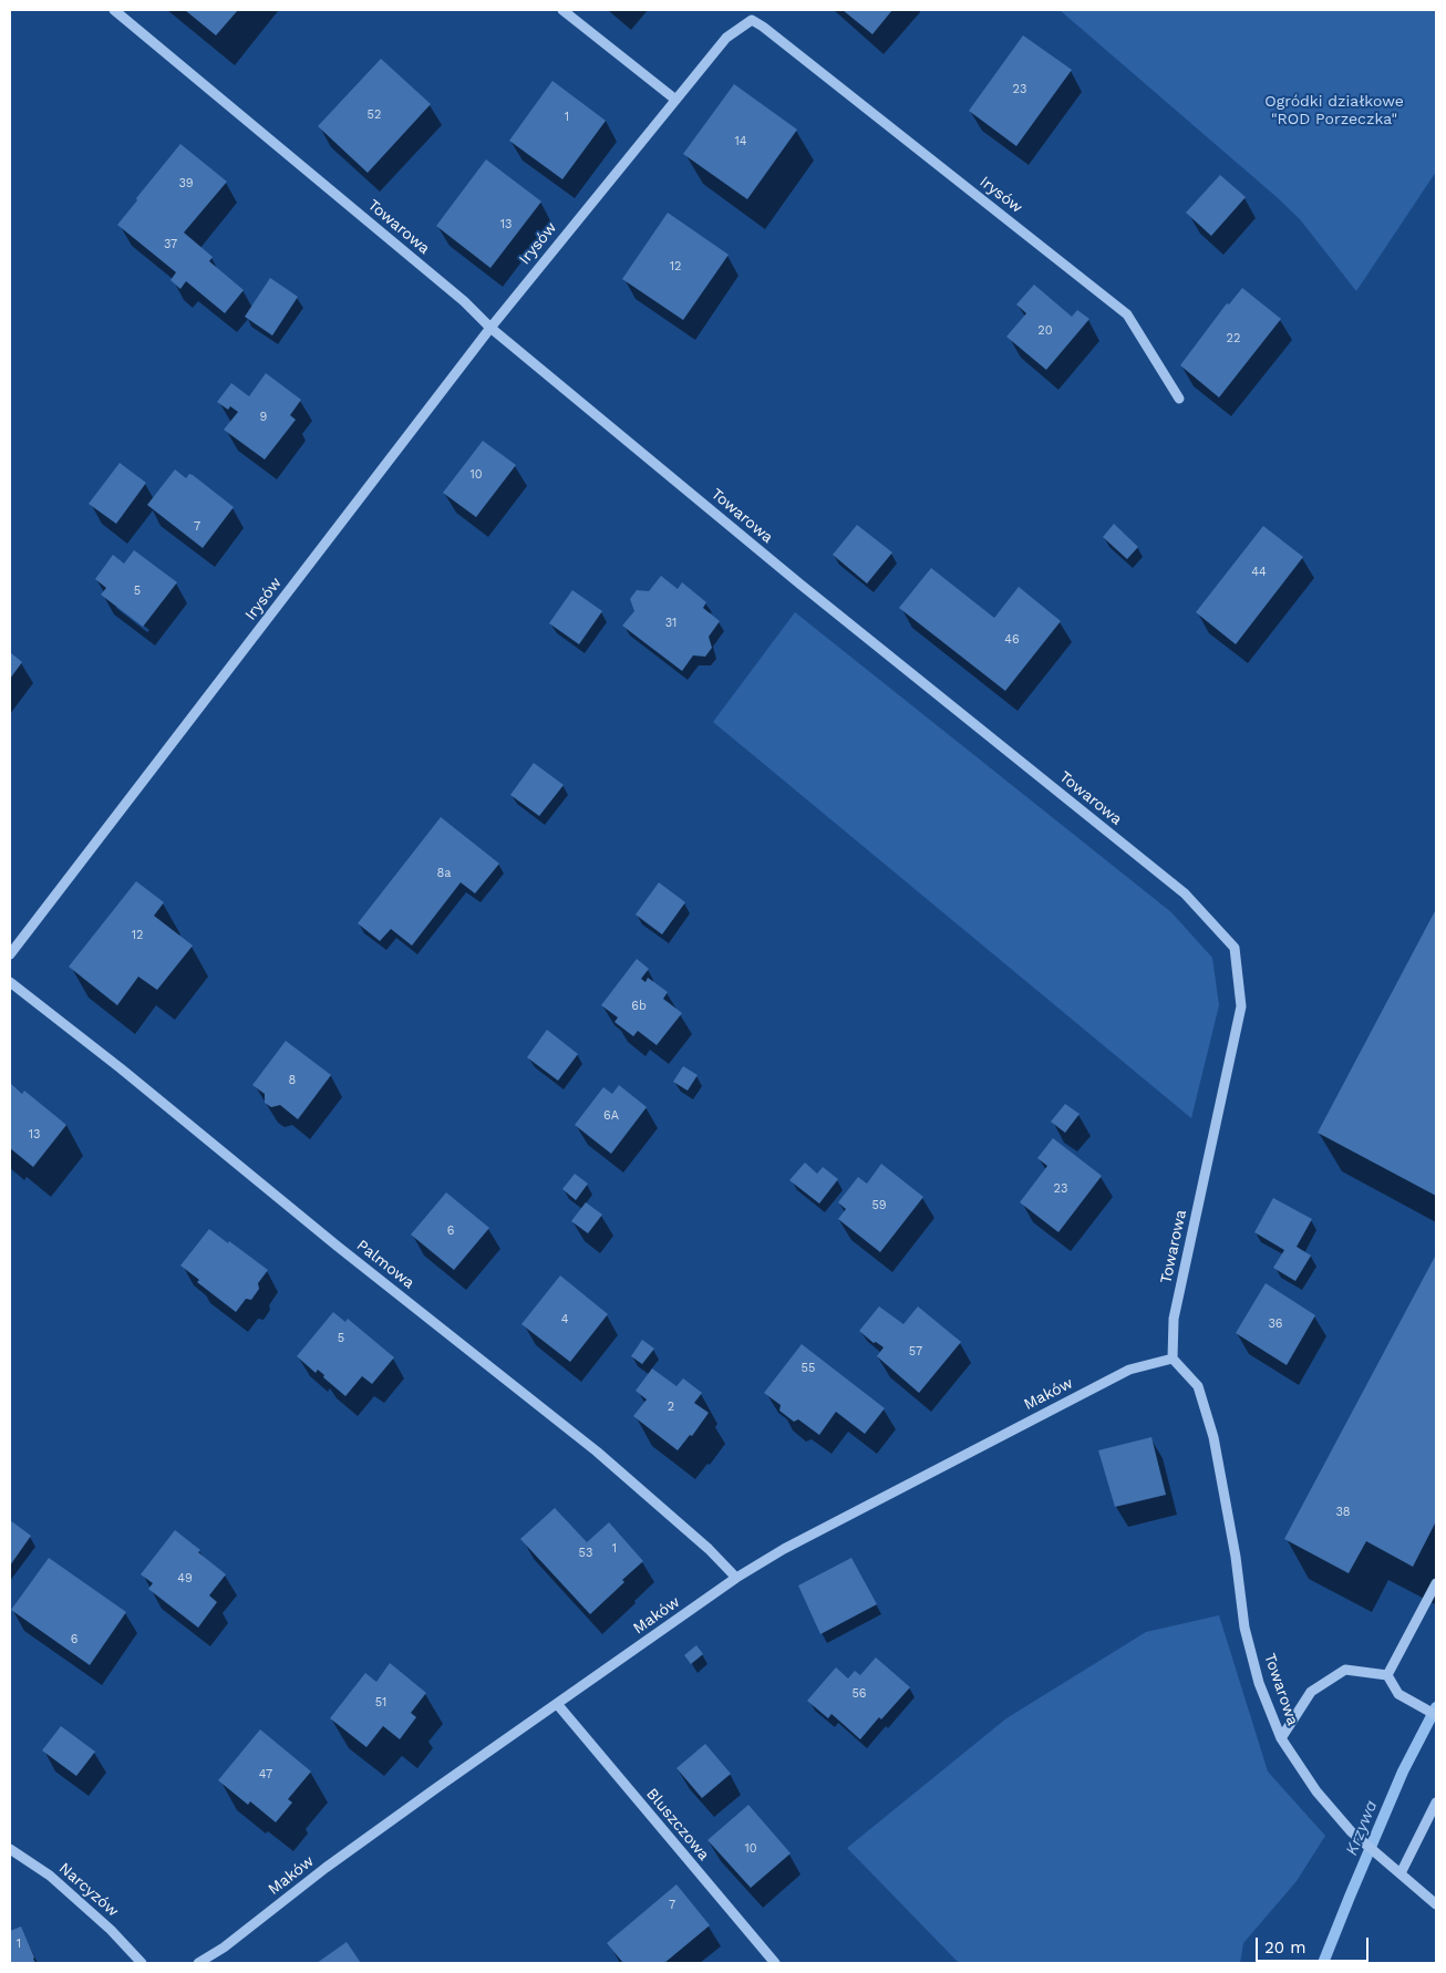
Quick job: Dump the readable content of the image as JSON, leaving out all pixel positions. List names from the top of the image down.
{
  "streets": {
    "street": [
      "Irysów",
      "Towarowa",
      "Palmowa",
      "Maków",
      "Bluszczowa",
      "Narcyzów"
    ]
  },
  "crossings": [
    ["Irysów", "Towarowa"],
    ["Towarowa", "Maków"],
    ["Palmowa", "Maków"],
    ["Maków", "Bluszczowa"]
  ],
  "water": ["Krzywa"],
  "parks": ["Ogródki działkowe \"ROD Porzeczka\""],
  "house_numbers": [
    "23",
    "52",
    "1",
    "14",
    "39",
    "13",
    "37",
    "12",
    "20",
    "22",
    "9",
    "10",
    "7",
    "44",
    "5",
    "31",
    "46",
    "8a",
    "12",
    "6b",
    "8",
    "6A",
    "13",
    "23",
    "59",
    "6",
    "4",
    "36",
    "5",
    "57",
    "55",
    "2",
    "38",
    "1",
    "53",
    "49",
    "6",
    "56",
    "51",
    "47",
    "10",
    "7",
    "1"
  ],
  "scale_bar": "20 m"
}
